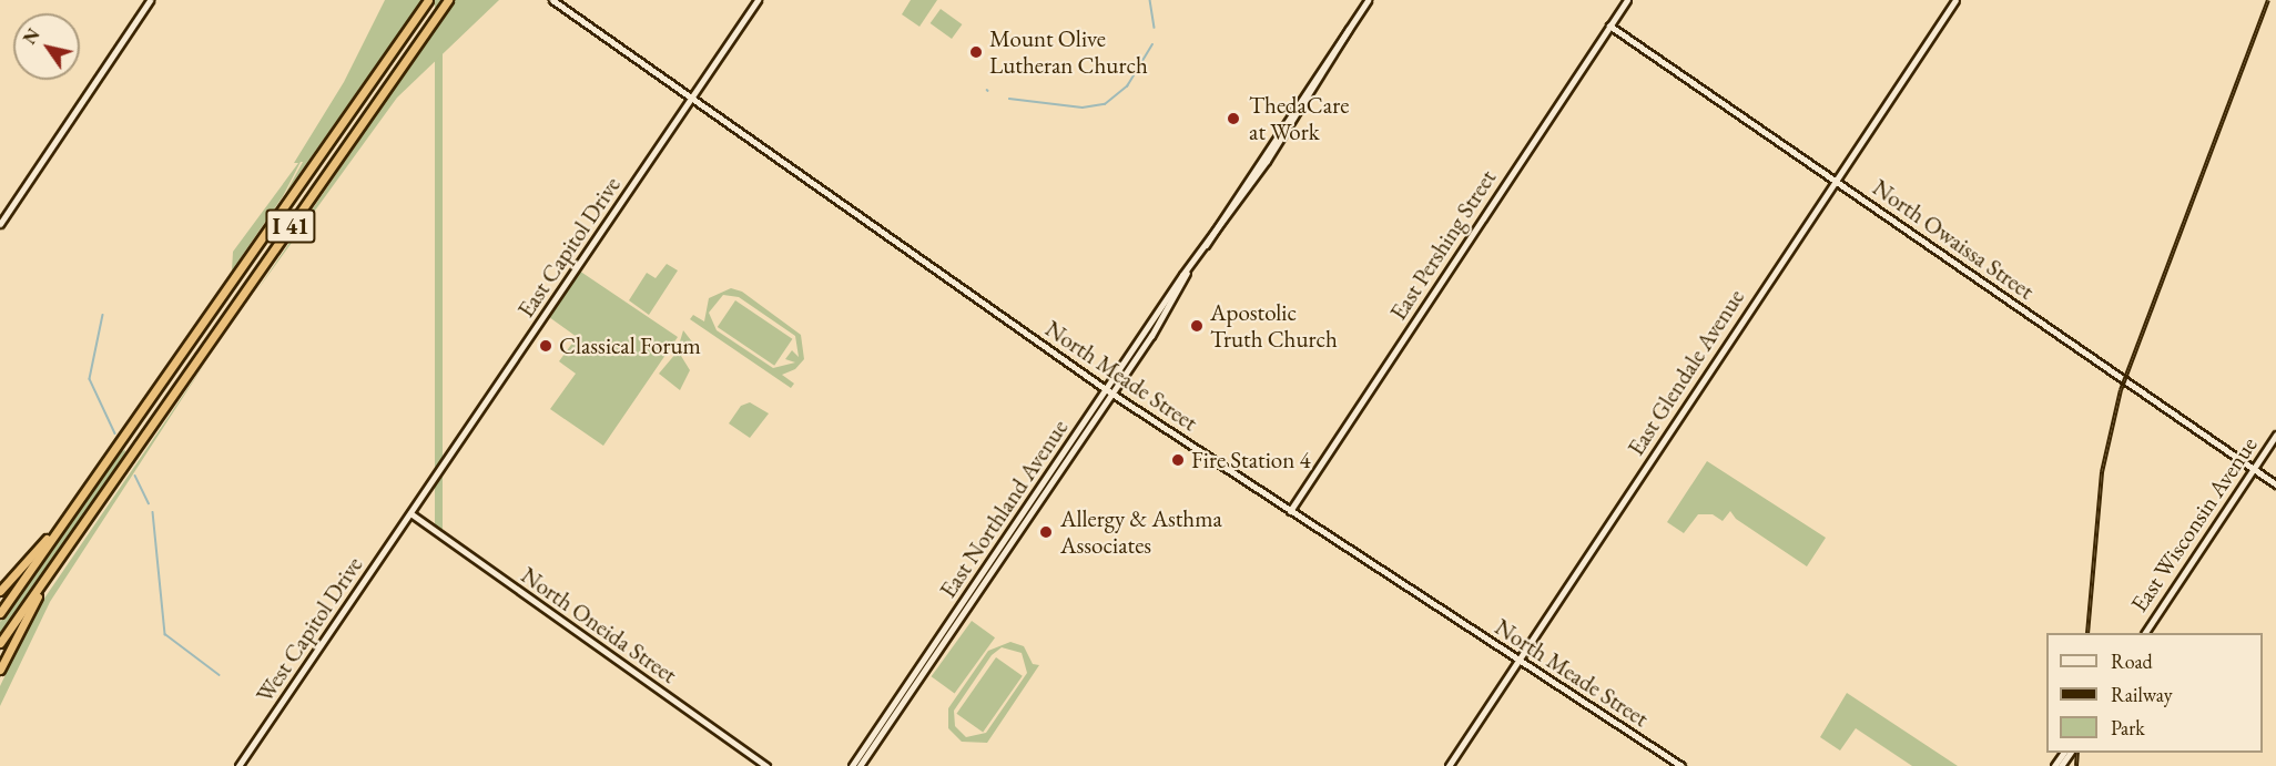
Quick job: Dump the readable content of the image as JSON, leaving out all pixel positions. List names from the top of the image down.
{
  "streets": {
    "highway": ["I 41"],
    "street": [
      "North Owaissa Street",
      "East Pershing Street",
      "East Capitol Drive",
      "East Glendale Avenue",
      "North Meade Street",
      "East Northland Avenue",
      "East Wisconsin Avenue",
      "North Oneida Street",
      "West Capitol Drive"
    ]
  },
  "crossings": [
    ["North Owaissa Street", "East Pershing Street"],
    ["North Owaissa Street", "East Glendale Avenue"],
    ["North Owaissa Street", "East Wisconsin Avenue"],
    ["East Pershing Street", "North Meade Street"],
    ["East Capitol Drive", "North Meade Street"],
    ["East Capitol Drive", "North Oneida Street"],
    ["East Capitol Drive", "West Capitol Drive"],
    ["East Glendale Avenue", "North Meade Street"],
    ["North Meade Street", "East Northland Avenue"],
    ["North Oneida Street", "West Capitol Drive"]
  ],
  "places": [
    "Mount Olive Lutheran Church",
    "ThedaCare at Work",
    "Apostolic Truth Church",
    "Classical Forum",
    "Fire Station 4",
    "Allergy & Asthma Associates"
  ],
  "legend": ["Road", "Railway", "Park"],
  "north": "top left"
}
